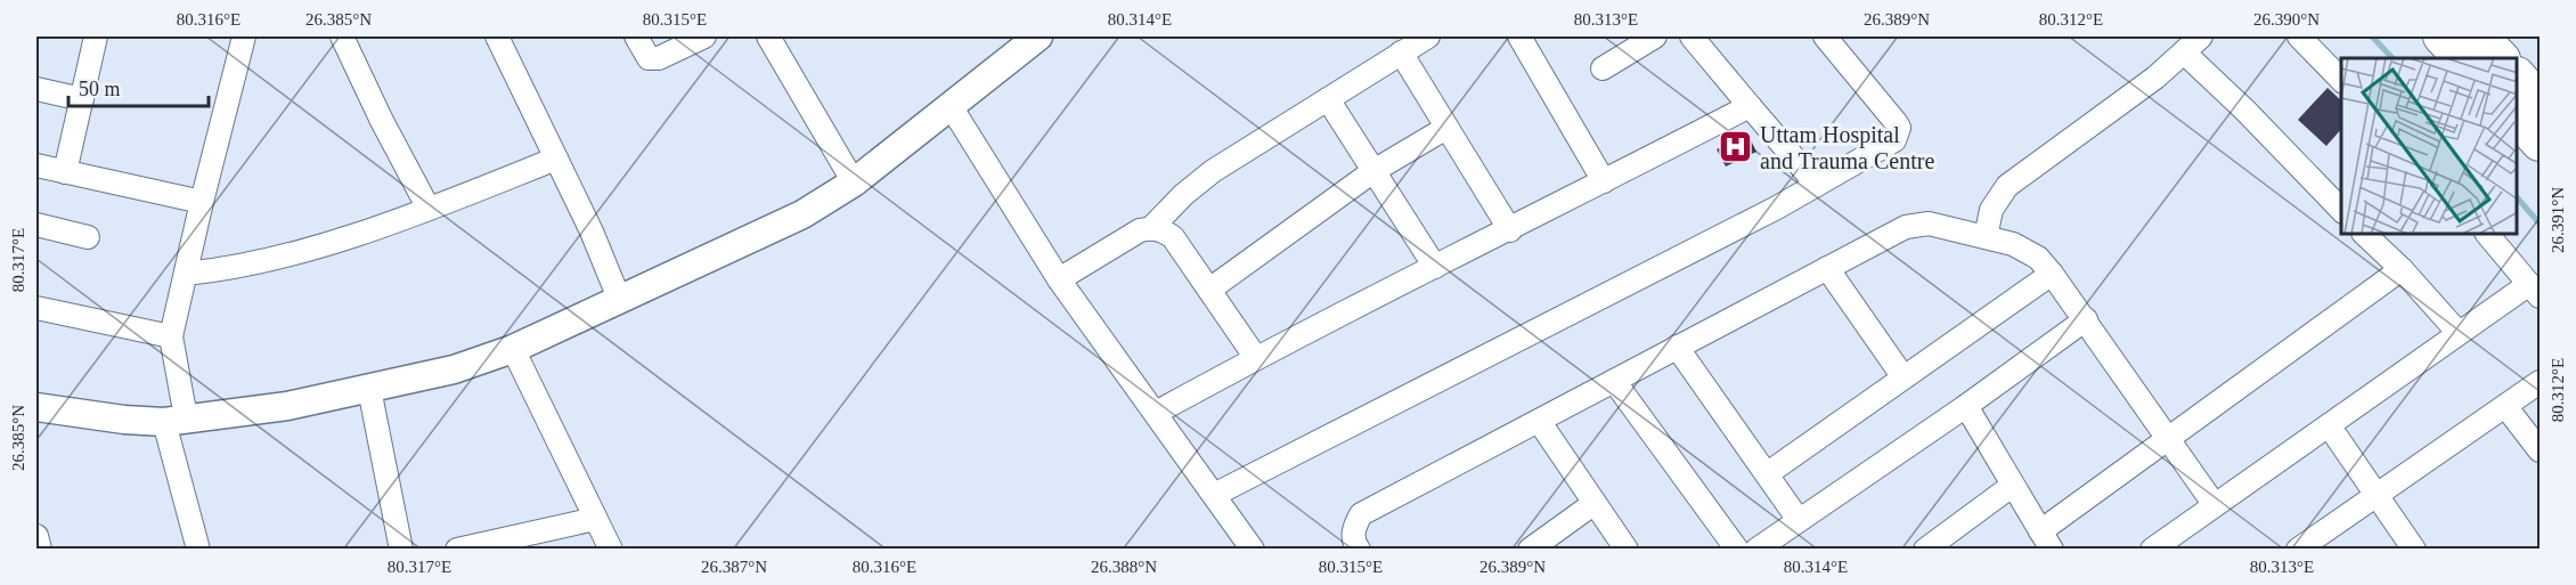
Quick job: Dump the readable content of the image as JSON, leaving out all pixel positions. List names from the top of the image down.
{
  "places": {
    "hospital": ["Uttam Hospital and Trauma Centre"]
  },
  "scale_bar": "50 m",
  "coordinates": [
    "80.316°E",
    "26.385°N",
    "80.315°E",
    "80.314°E",
    "80.313°E",
    "26.389°N",
    "80.312°E",
    "26.390°N",
    "26.391°N",
    "80.317°E",
    "26.387°N",
    "26.388°N"
  ]
}
